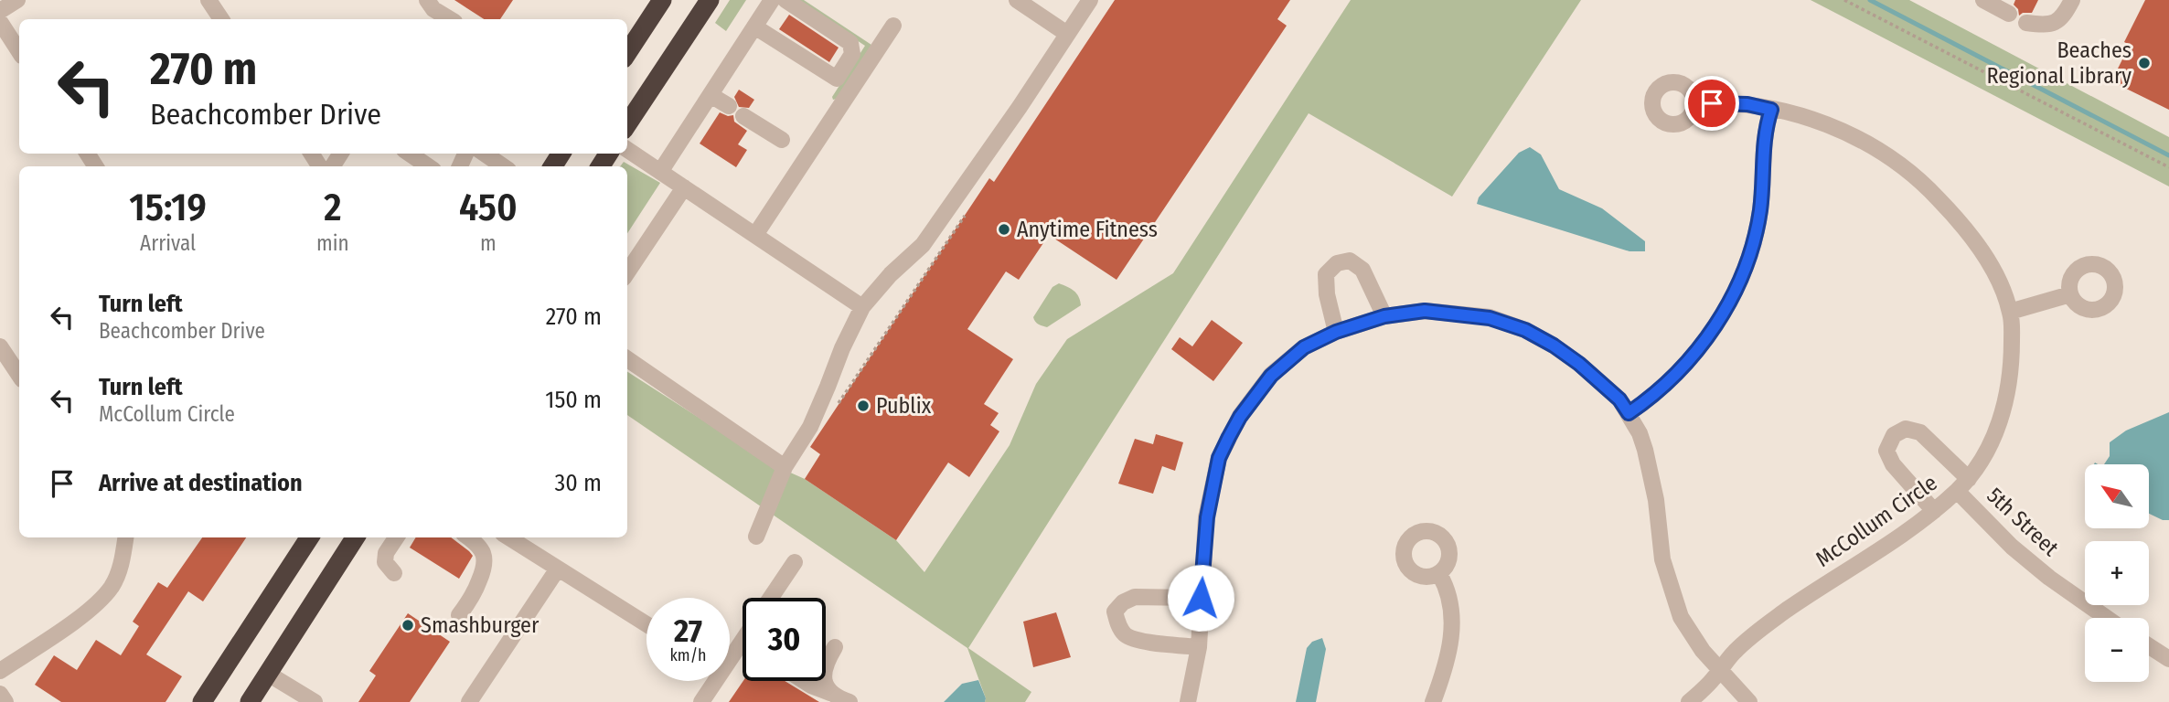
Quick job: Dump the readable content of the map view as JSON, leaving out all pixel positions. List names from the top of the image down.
{
  "streets": {
    "street": ["McCollum Circle", "5th Street"]
  },
  "crossings": [
    ["McCollum Circle", "5th Street"]
  ],
  "places": [
    "Beaches Regional Library",
    "Anytime Fitness",
    "Publix",
    "Smashburger"
  ],
  "north": "top left",
  "page": {
    "turn": ["270 m", "Beachcomber Drive"],
    "eta": [
      "15:19",
      "Arrival",
      "2",
      "min",
      "450",
      "m"
    ],
    "list": [
      {
        "name": "Turn left",
        "note": "Beachcomber Drive",
        "value": "270 m"
      },
      {
        "name": "Turn left",
        "note": "McCollum Circle",
        "value": "150 m"
      },
      {
        "name": "Arrive at destination",
        "value": "30 m"
      }
    ],
    "map_buttons": ["+", "−"],
    "speed": "27 km/h",
    "limit": "30"
  }
}
